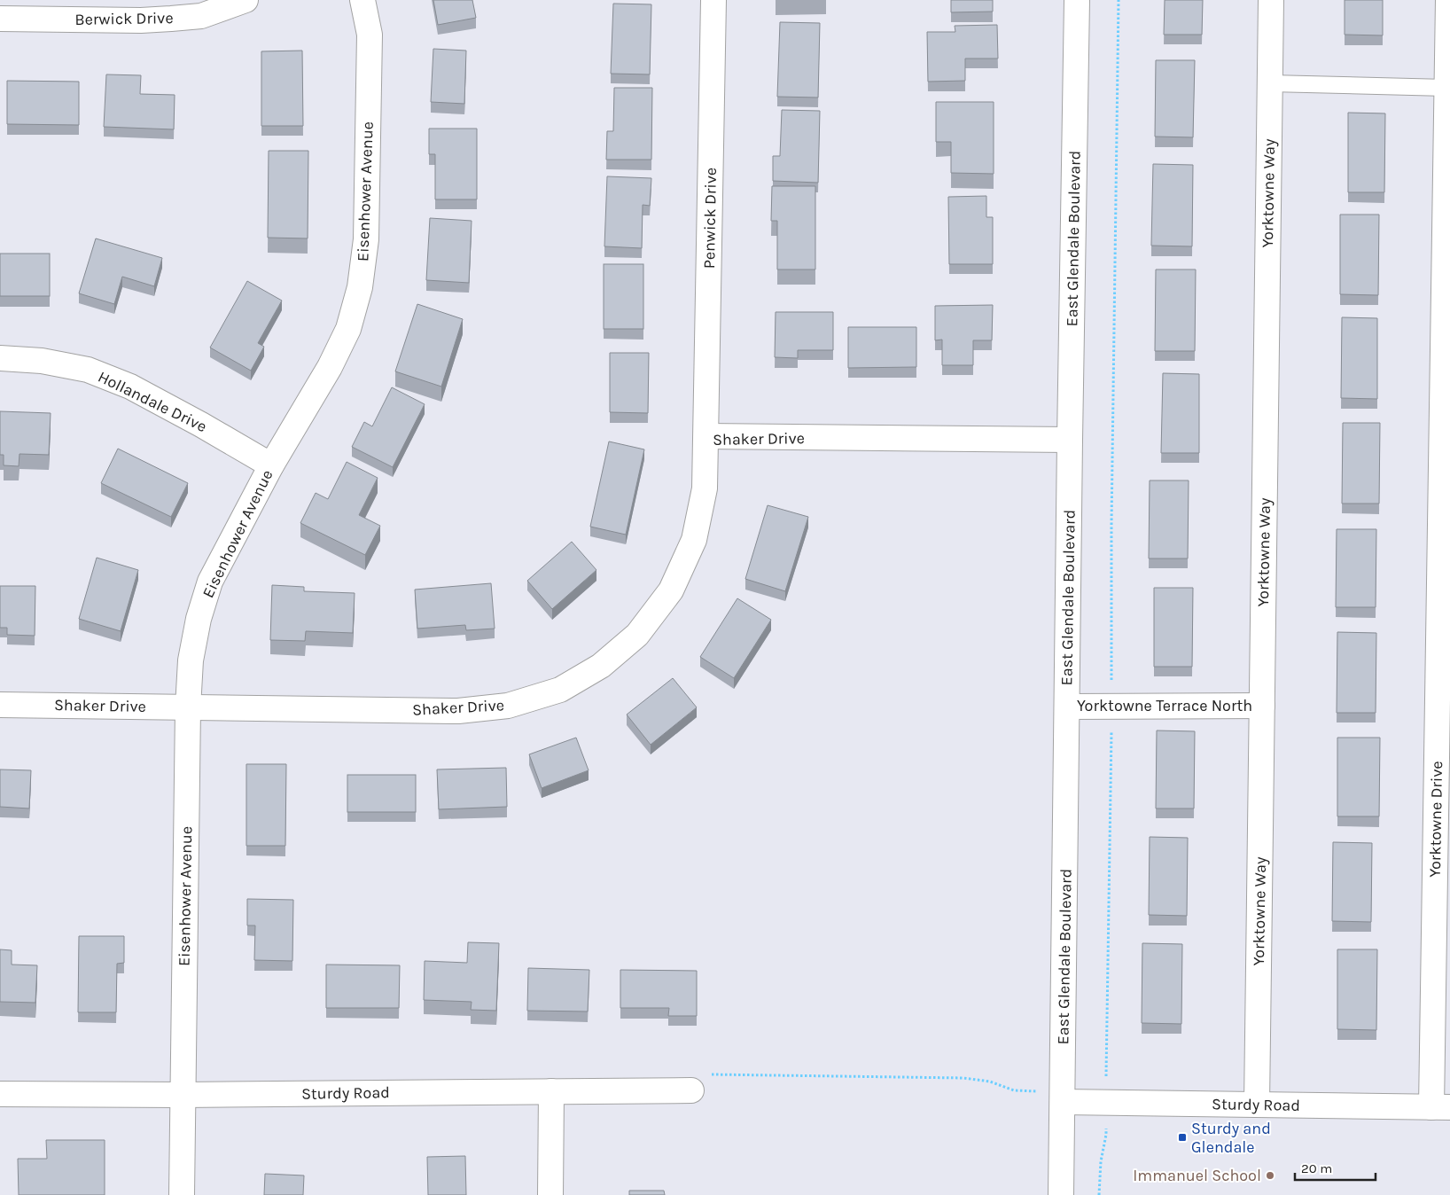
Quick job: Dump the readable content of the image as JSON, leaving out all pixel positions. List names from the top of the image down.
{
  "streets": {
    "street": [
      "Berwick Drive",
      "Eisenhower Avenue",
      "Yorktowne Way",
      "Penwick Drive",
      "East Glendale Boulevard",
      "Hollandale Drive",
      "Shaker Drive",
      "Yorktowne Terrace North",
      "Yorktowne Drive",
      "Sturdy Road"
    ]
  },
  "crossings": [
    ["Eisenhower Avenue", "Hollandale Drive"],
    ["Eisenhower Avenue", "Shaker Drive"],
    ["Eisenhower Avenue", "Sturdy Road"],
    ["Yorktowne Way", "Yorktowne Terrace North"],
    ["Yorktowne Way", "Sturdy Road"],
    ["Penwick Drive", "Shaker Drive"],
    ["East Glendale Boulevard", "Shaker Drive"],
    ["East Glendale Boulevard", "Yorktowne Terrace North"],
    ["East Glendale Boulevard", "Sturdy Road"],
    ["Yorktowne Drive", "Sturdy Road"]
  ],
  "places": {
    "transit": ["Sturdy and Glendale"],
    "other": ["Immanuel School"]
  },
  "scale_bar": "20 m"
}
